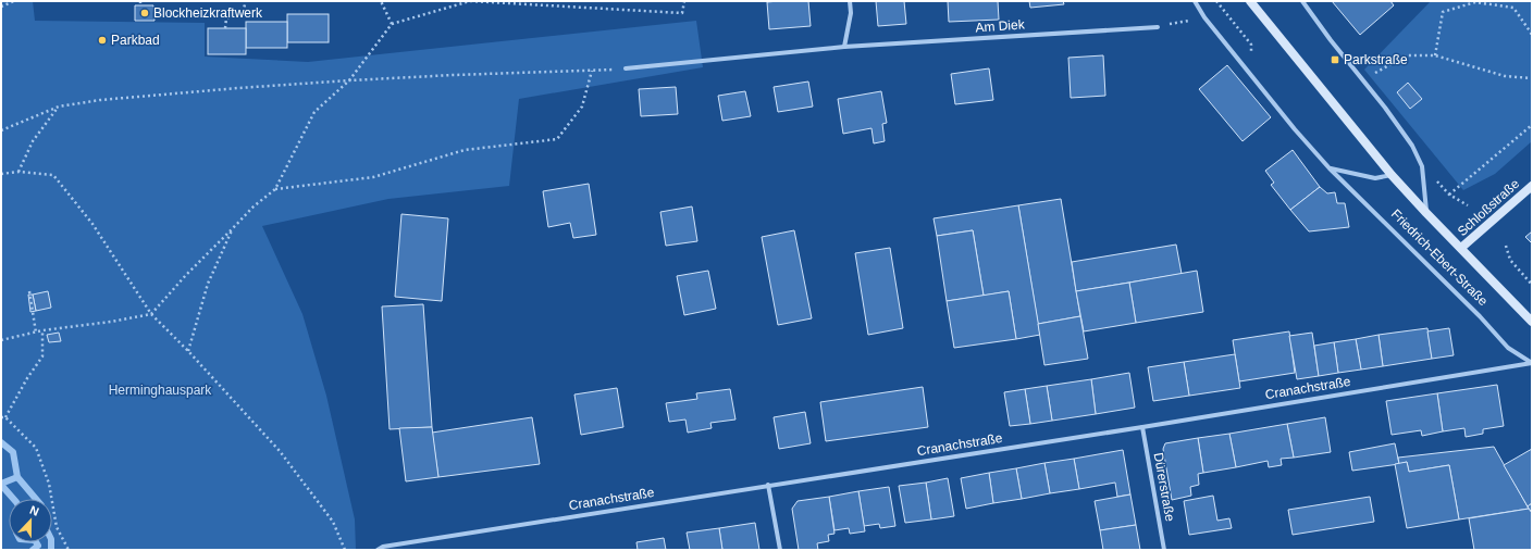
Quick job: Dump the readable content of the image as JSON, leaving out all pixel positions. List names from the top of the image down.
{
  "streets": {
    "main road": ["Schloßstraße", "Friedrich-Ebert-Straße"],
    "street": ["Am Diek", "Cranachstraße", "Dürerstraße"]
  },
  "crossings": [
    ["Schloßstraße", "Friedrich-Ebert-Straße"],
    ["Friedrich-Ebert-Straße", "Cranachstraße"],
    ["Cranachstraße", "Dürerstraße"]
  ],
  "parks": ["Herminghauspark"],
  "places": {
    "other": ["Blockheizkraftwerk", "Parkbad"],
    "transit": ["Parkstraße"]
  },
  "north": "top"
}
